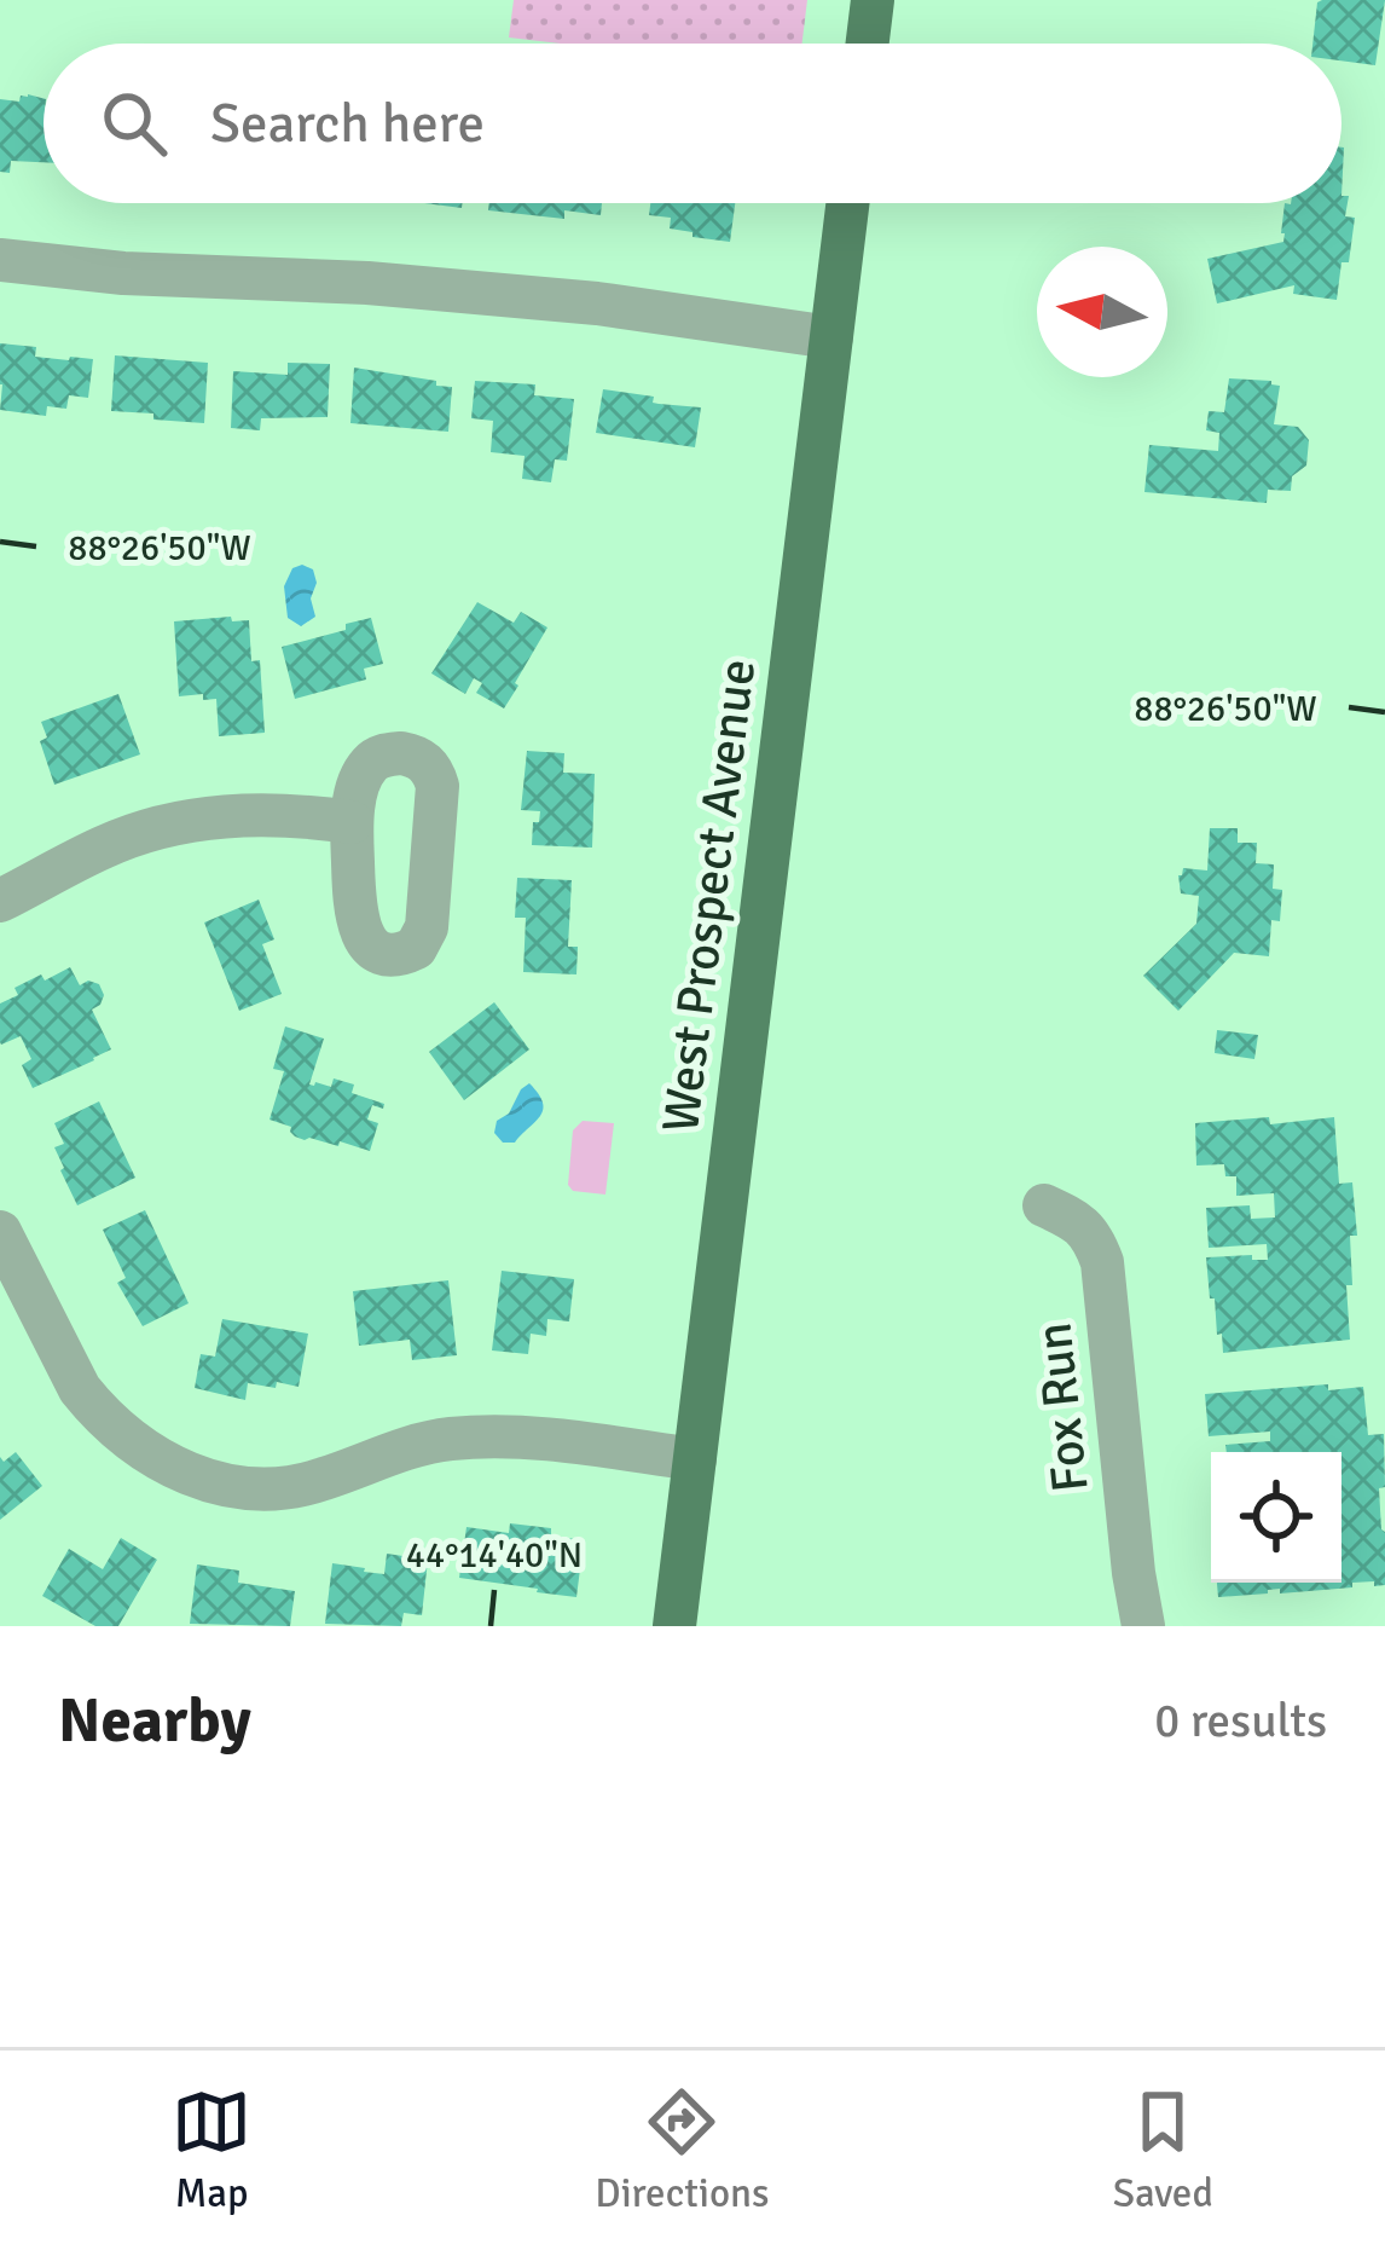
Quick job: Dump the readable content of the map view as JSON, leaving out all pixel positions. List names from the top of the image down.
{
  "streets": {
    "main road": ["West Prospect Avenue"],
    "street": ["Fox Run"]
  },
  "north": "left",
  "page": {
    "search": "Search here",
    "heading": ["Nearby", "0 results"],
    "nav": ["Map", "Directions", "Saved"]
  },
  "coordinates": ["88°26'50\"W", "44°14'40\"N"]
}
